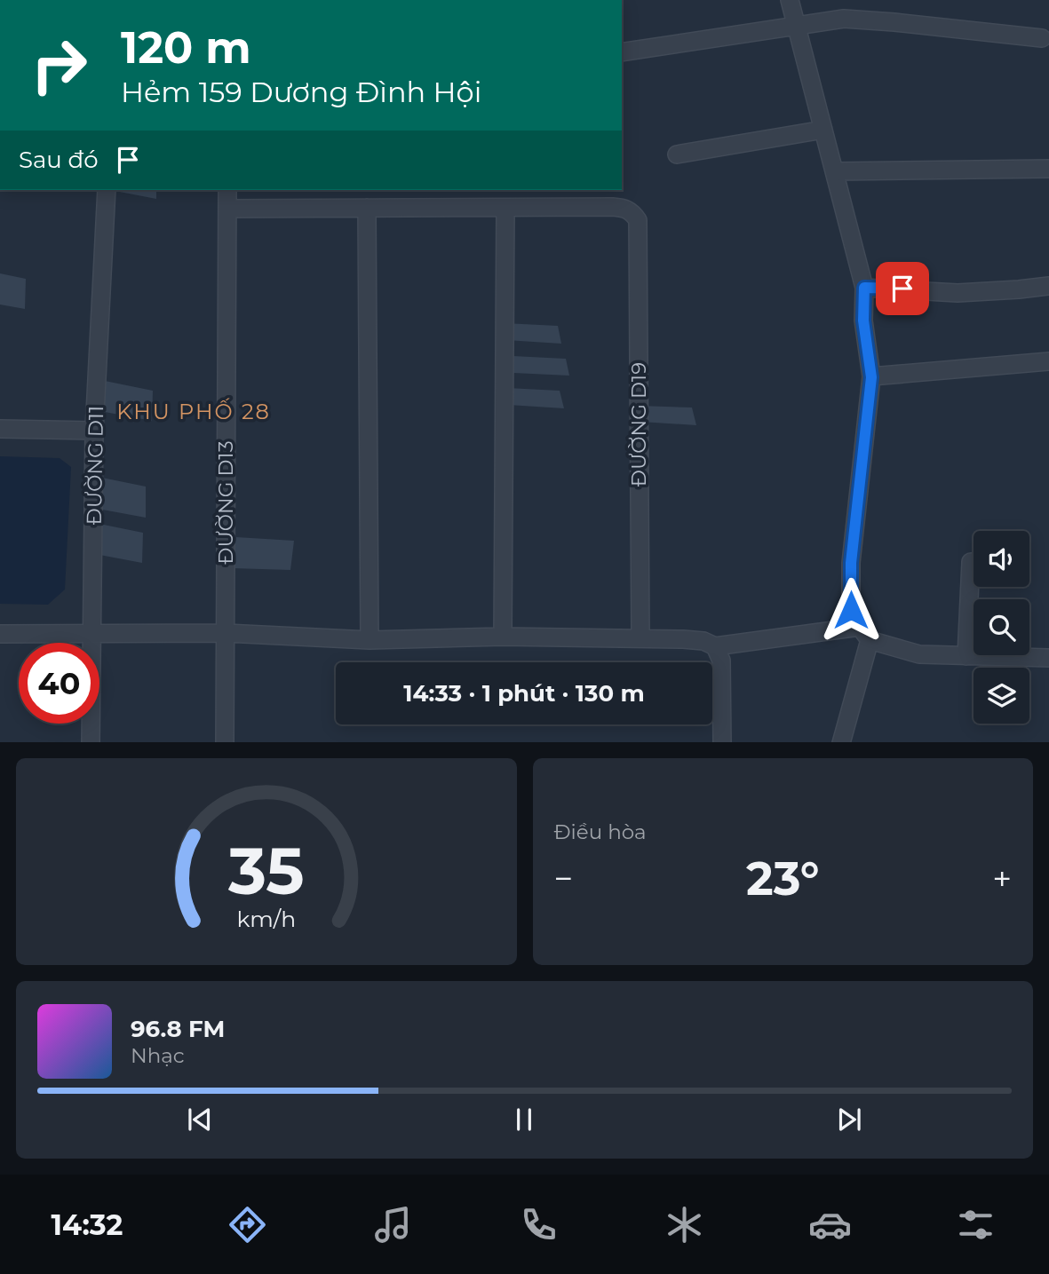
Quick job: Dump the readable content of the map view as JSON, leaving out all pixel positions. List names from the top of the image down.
{
  "streets": {
    "street": ["ĐƯỜNG D19", "ĐƯỜNG D11", "ĐƯỜNG D13"]
  },
  "districts": ["KHU PHỐ 28"],
  "page": {
    "turn": ["120 m", "Hẻm 159 Dương Đình Hội"],
    "then": "Sau đó",
    "limit": "40",
    "trip": "14:33 · 1 phút · 130 m",
    "tile": "Điều hòa",
    "heat": ["−", "23°", "+"],
    "song": ["96.8 FM", "Nhạc"],
    "tabs": "14:32",
    "gauge": ["35", "km/h"]
  }
}
